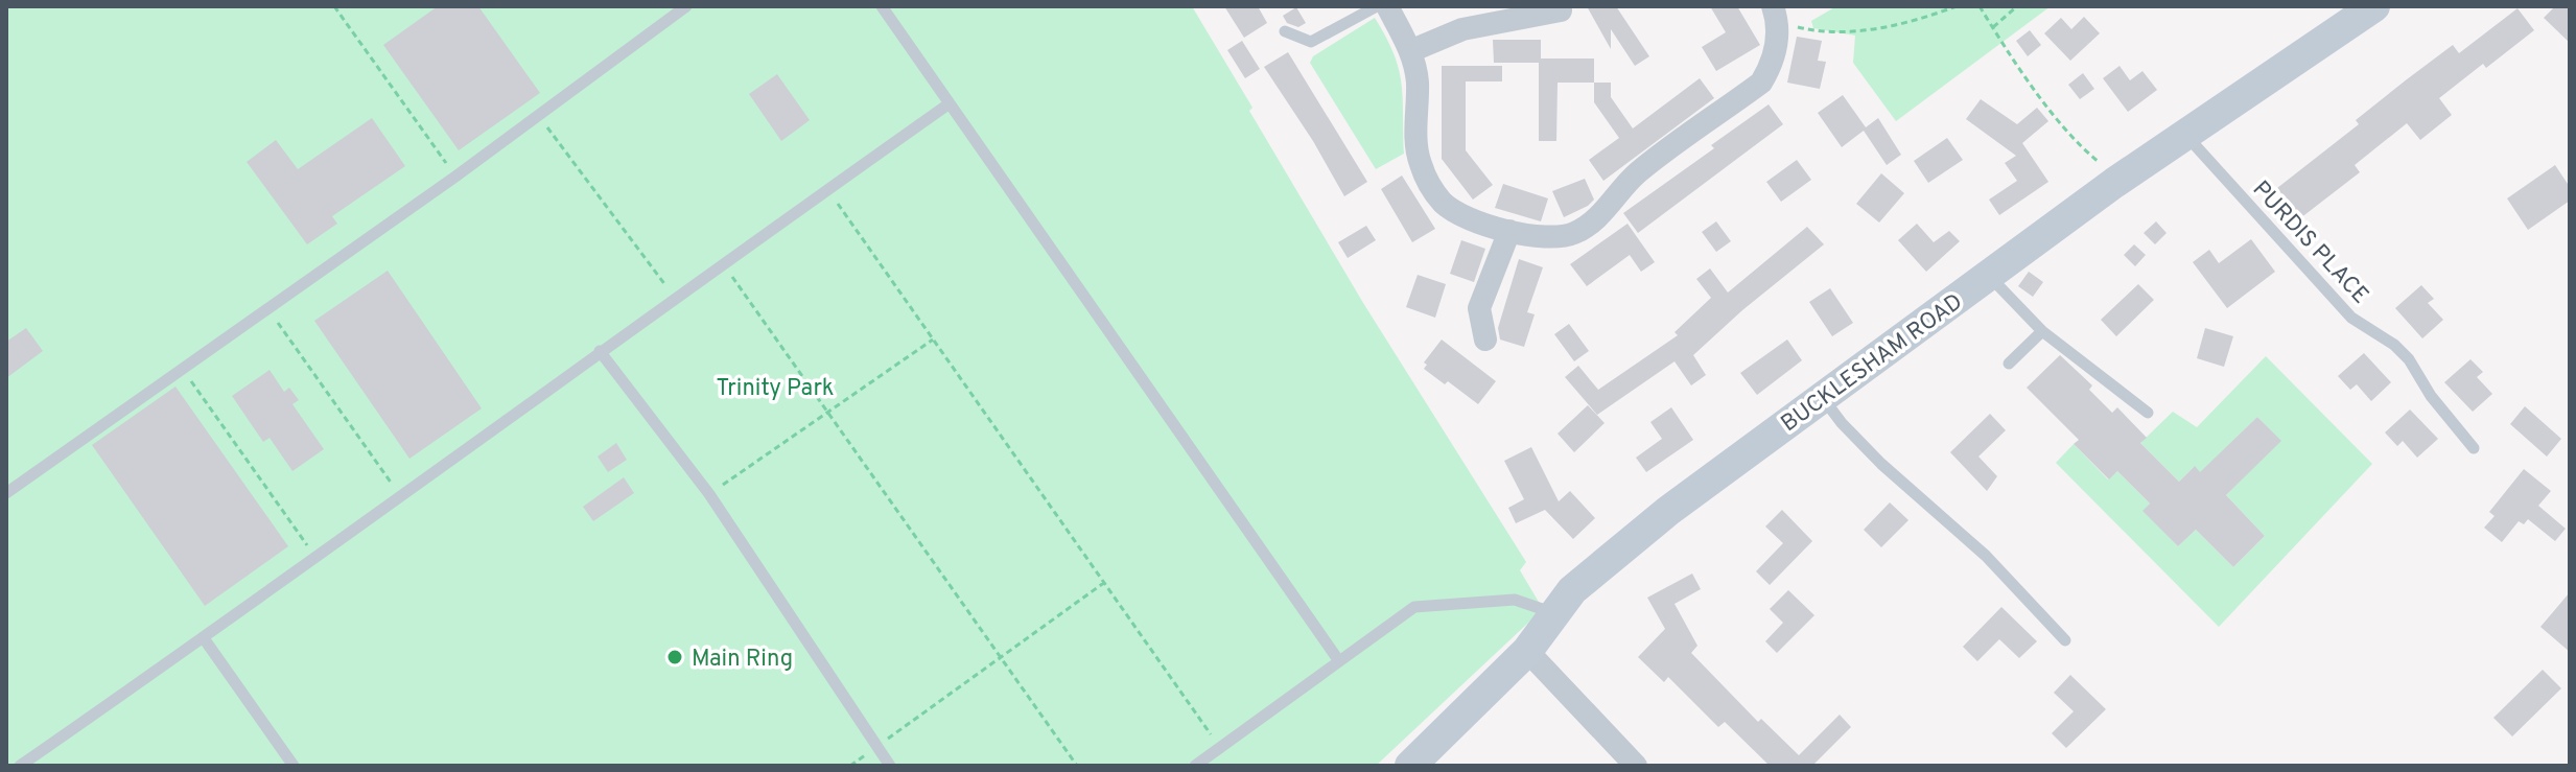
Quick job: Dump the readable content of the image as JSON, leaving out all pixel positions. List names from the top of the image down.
{
  "streets": {
    "street": ["BUCKLESHAM ROAD"],
    "lane": ["PURDIS PLACE"]
  },
  "crossings": [
    ["PURDIS PLACE", "BUCKLESHAM ROAD"]
  ],
  "parks": ["Trinity Park"],
  "places": ["Main Ring"]
}
